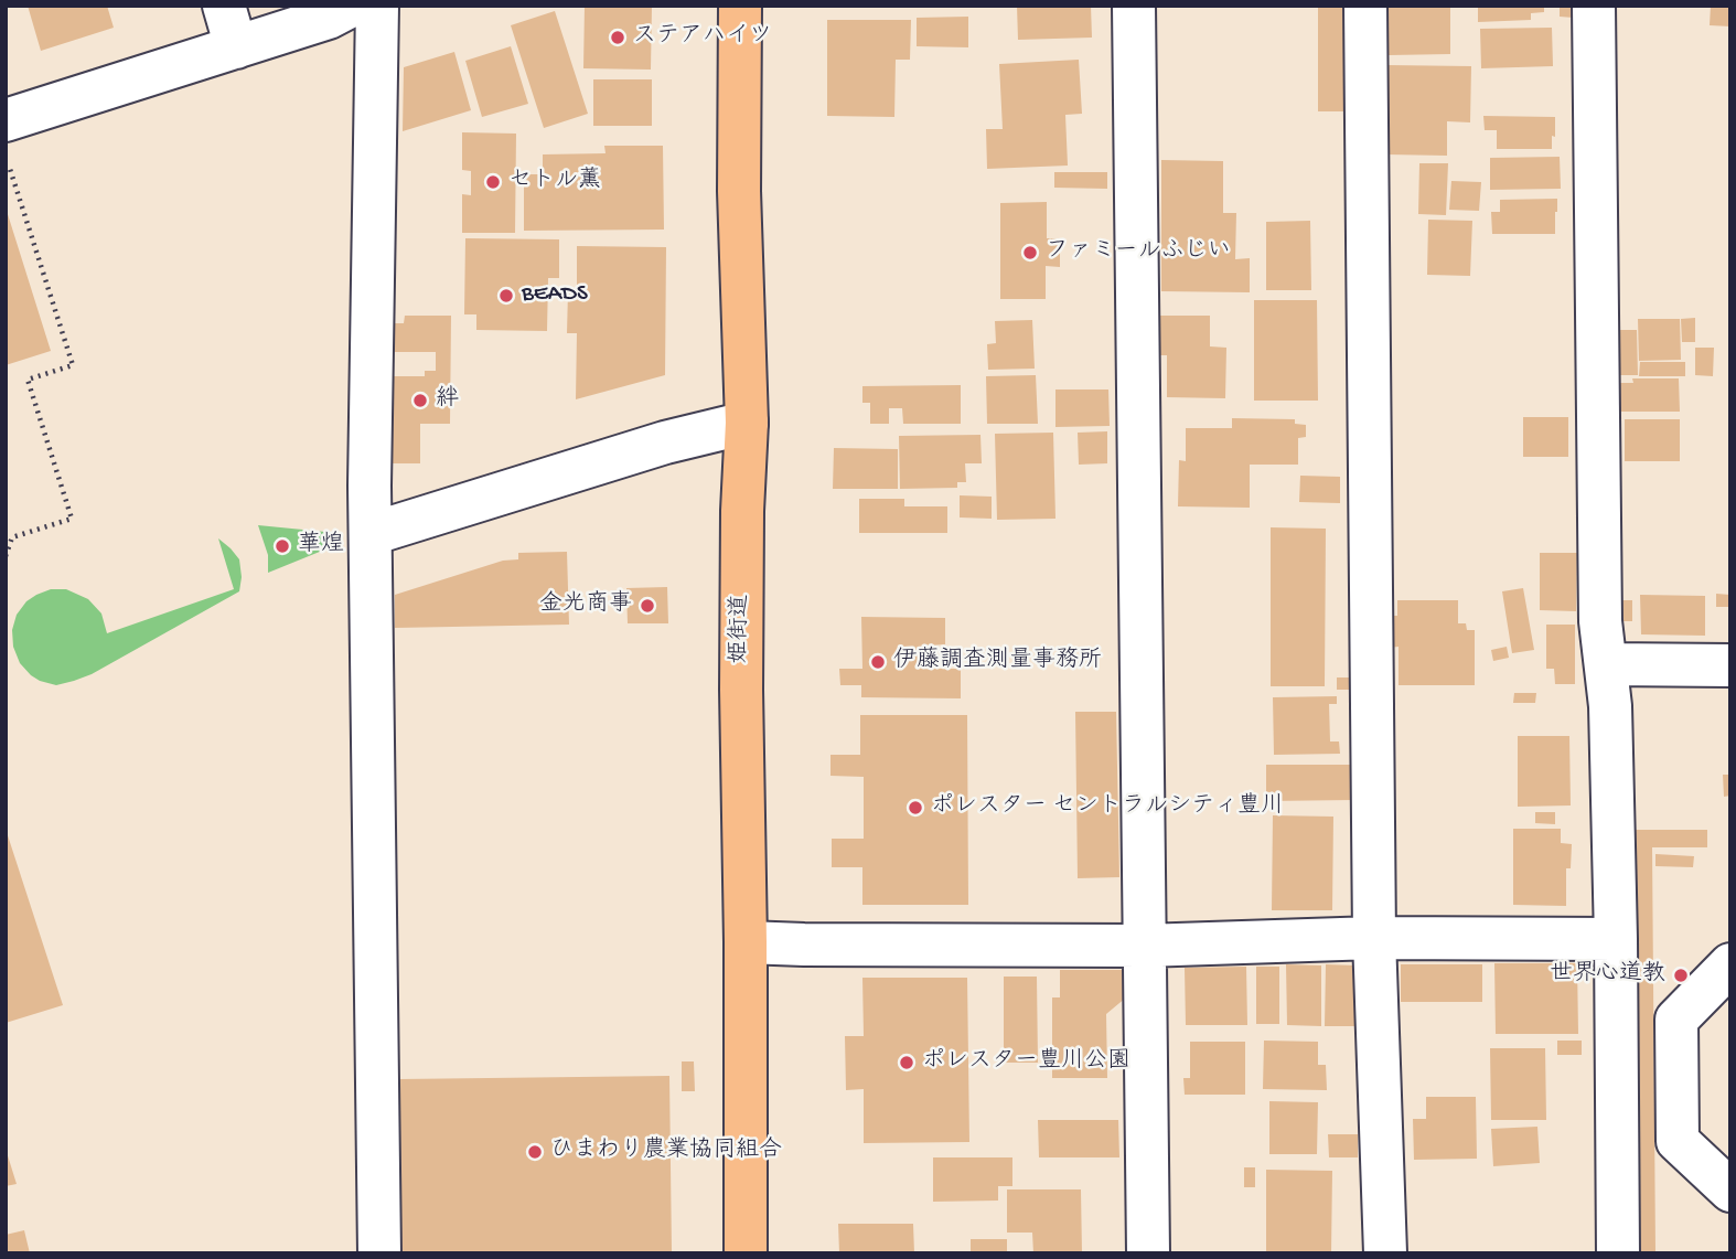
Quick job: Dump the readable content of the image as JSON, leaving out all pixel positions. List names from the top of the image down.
{
  "streets": {
    "main road": ["姫街道"]
  },
  "places": [
    "ステアハイツ",
    "セトル薫",
    "ファミールふじい",
    "BEADS",
    "絆",
    "華煌",
    "金光商事",
    "伊藤調査測量事務所",
    "ポレスター セントラルシティ豊川",
    "世界心道教",
    "ポレスター豊川公園",
    "ひまわり農業協同組合"
  ]
}
